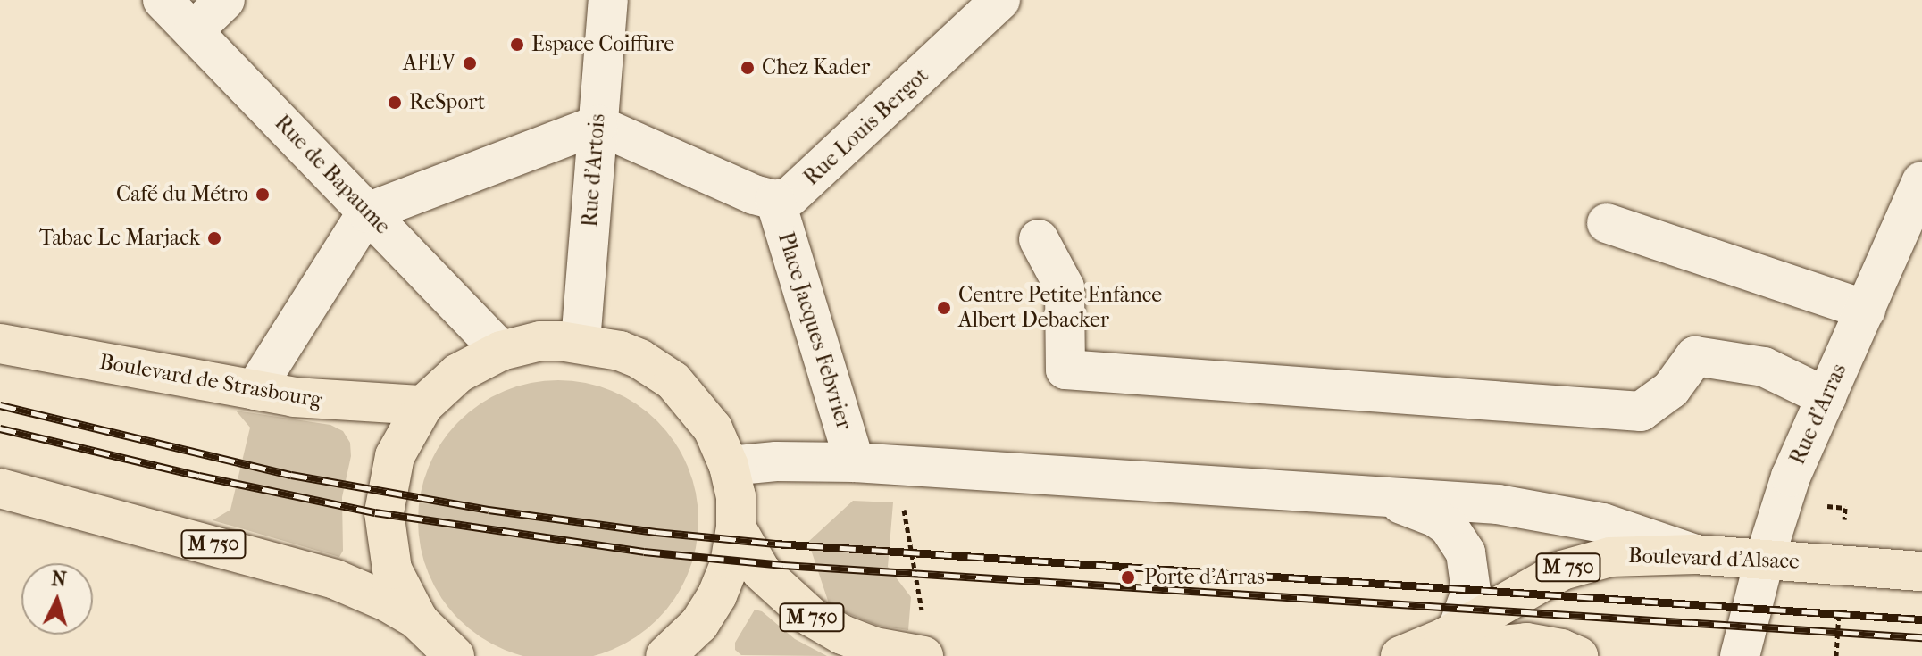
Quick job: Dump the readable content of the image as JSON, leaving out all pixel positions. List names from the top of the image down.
{
  "streets": {
    "main road": ["Boulevard de Strasbourg", "M 750", "Boulevard d'Alsace"],
    "street": [
      "Rue Louis Bergot",
      "Rue d'Artois",
      "Rue de Bapaume",
      "Place Jacques Febvrier",
      "Rue d'Arras"
    ]
  },
  "crossings": [
    ["Rue Louis Bergot", "Place Jacques Febvrier"],
    ["Rue d'Arras", "Boulevard d'Alsace"]
  ],
  "places": [
    "Espace Coiffure",
    "AFEV",
    "Chez Kader",
    "ReSport",
    "Café du Métro",
    "Tabac Le Marjack",
    "Centre Petite Enfance Albert Debacker",
    "Porte d'Arras"
  ],
  "north": "top"
}
